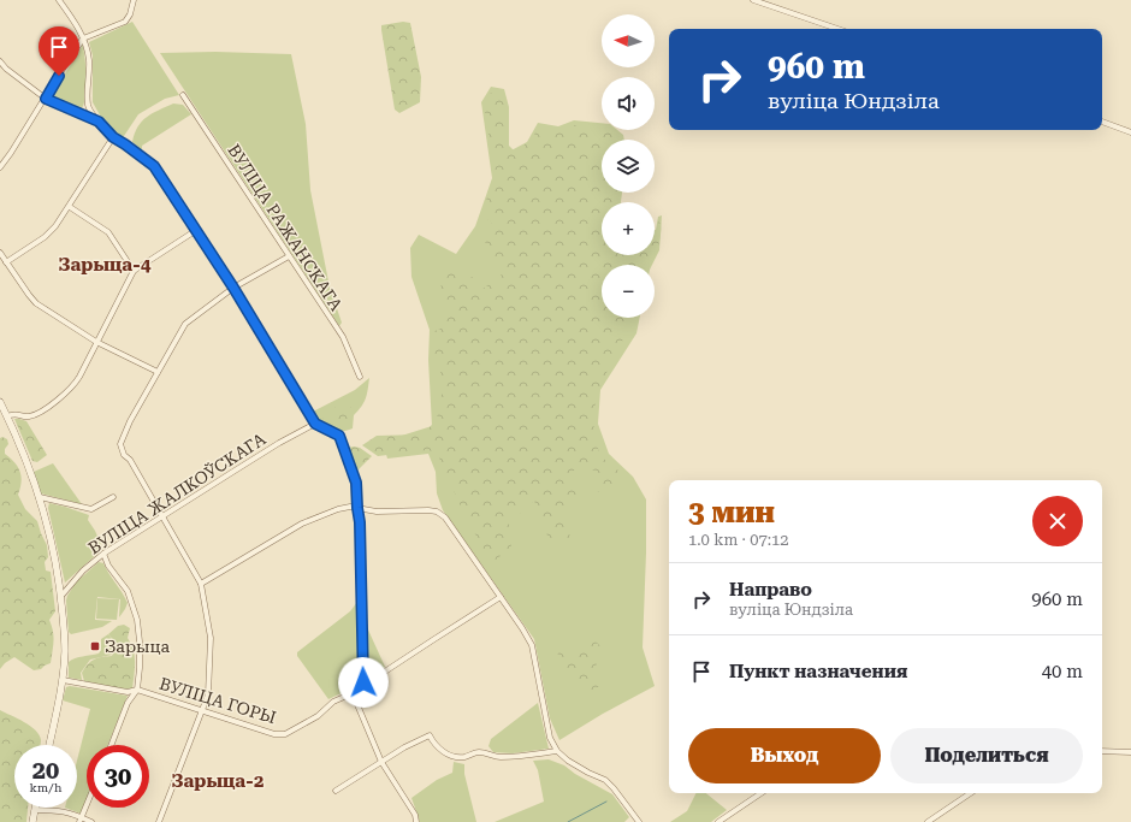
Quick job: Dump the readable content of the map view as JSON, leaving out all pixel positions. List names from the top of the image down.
{
  "streets": {
    "street": ["ВУЛІЦА РАЖАНСКАГА", "ВУЛІЦА ЖАЛКОЎСКАГА", "ВУЛІЦА ГОРЫ"]
  },
  "districts": ["Зарыца-4", "Зарыца-2"],
  "places": {
    "transit": ["Зарыца"]
  },
  "north": "left",
  "page": {
    "map_buttons": ["+", "−"],
    "turn": ["960 m", "вуліца Юндзіла"],
    "heading": ["3 мин", "1.0 km · 07:12"],
    "list": [
      {
        "name": "Направо",
        "note": "вуліца Юндзіла",
        "value": "960 m"
      },
      {
        "name": "Пункт назначения",
        "value": "40 m"
      }
    ],
    "buttons": ["Выход", "Поделиться"],
    "speed": "20 km/h",
    "limit": "30"
  }
}
